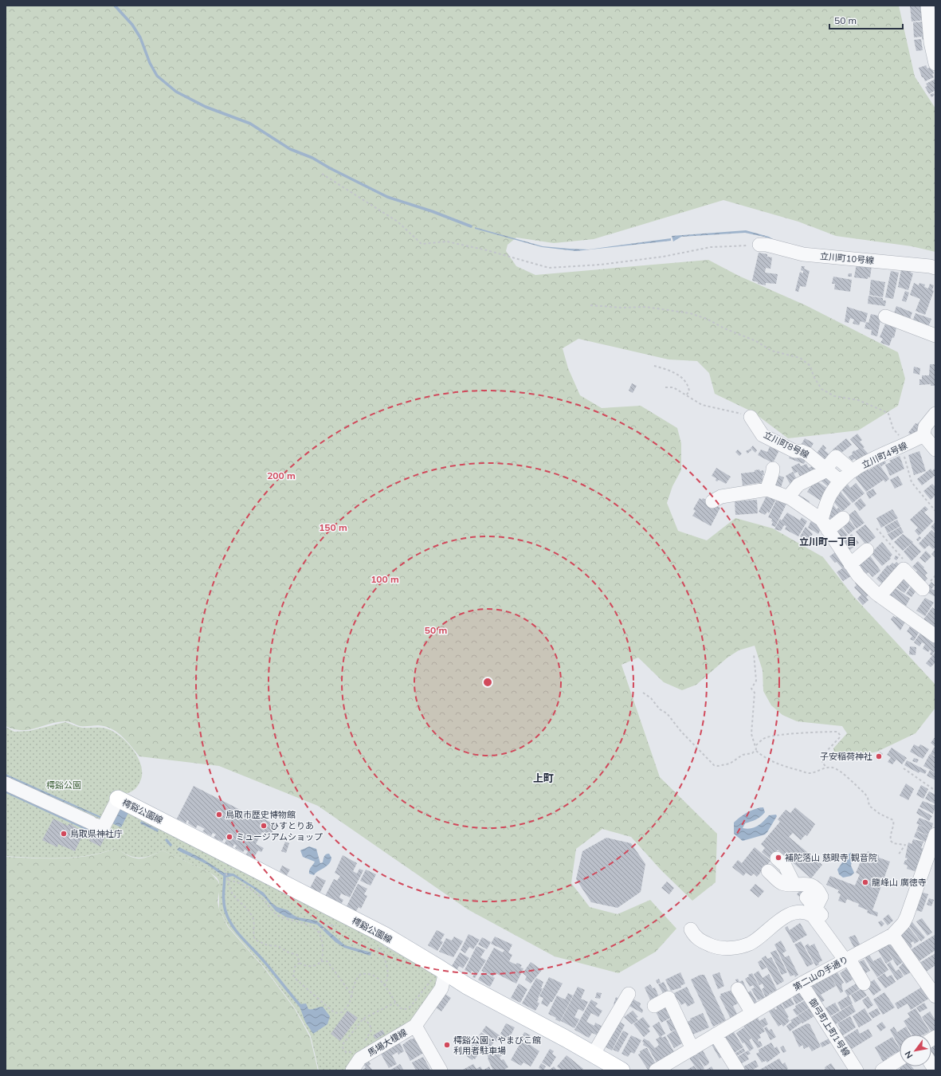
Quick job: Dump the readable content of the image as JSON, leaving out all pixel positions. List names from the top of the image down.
{
  "streets": {
    "main road": ["樗谿公園線"],
    "street": [
      "立川町10号線",
      "立川町8号線",
      "立川町4号線",
      "第二山の手通り",
      "御弓町上町1号線",
      "馬場大榎線"
    ]
  },
  "crossings": [
    ["立川町8号線", "立川町4号線"],
    ["第二山の手通り", "御弓町上町1号線"]
  ],
  "districts": ["立川町一丁目", "上町"],
  "parks": ["樗谿公園"],
  "places": [
    "子安稲荷神社",
    "鳥取市歴史博物館",
    "ひすとりあ",
    "鳥取県神社庁",
    "ミュージアムショップ",
    "補陀落山 慈眼寺 観音院",
    "龍峰山 廣徳寺",
    "樗谿公園・やまびこ館 利用者駐車場"
  ],
  "scale_bar": "50 m",
  "north": "bottom left",
  "rings": [
    "200 m",
    "150 m",
    "100 m",
    "50 m"
  ]
}
